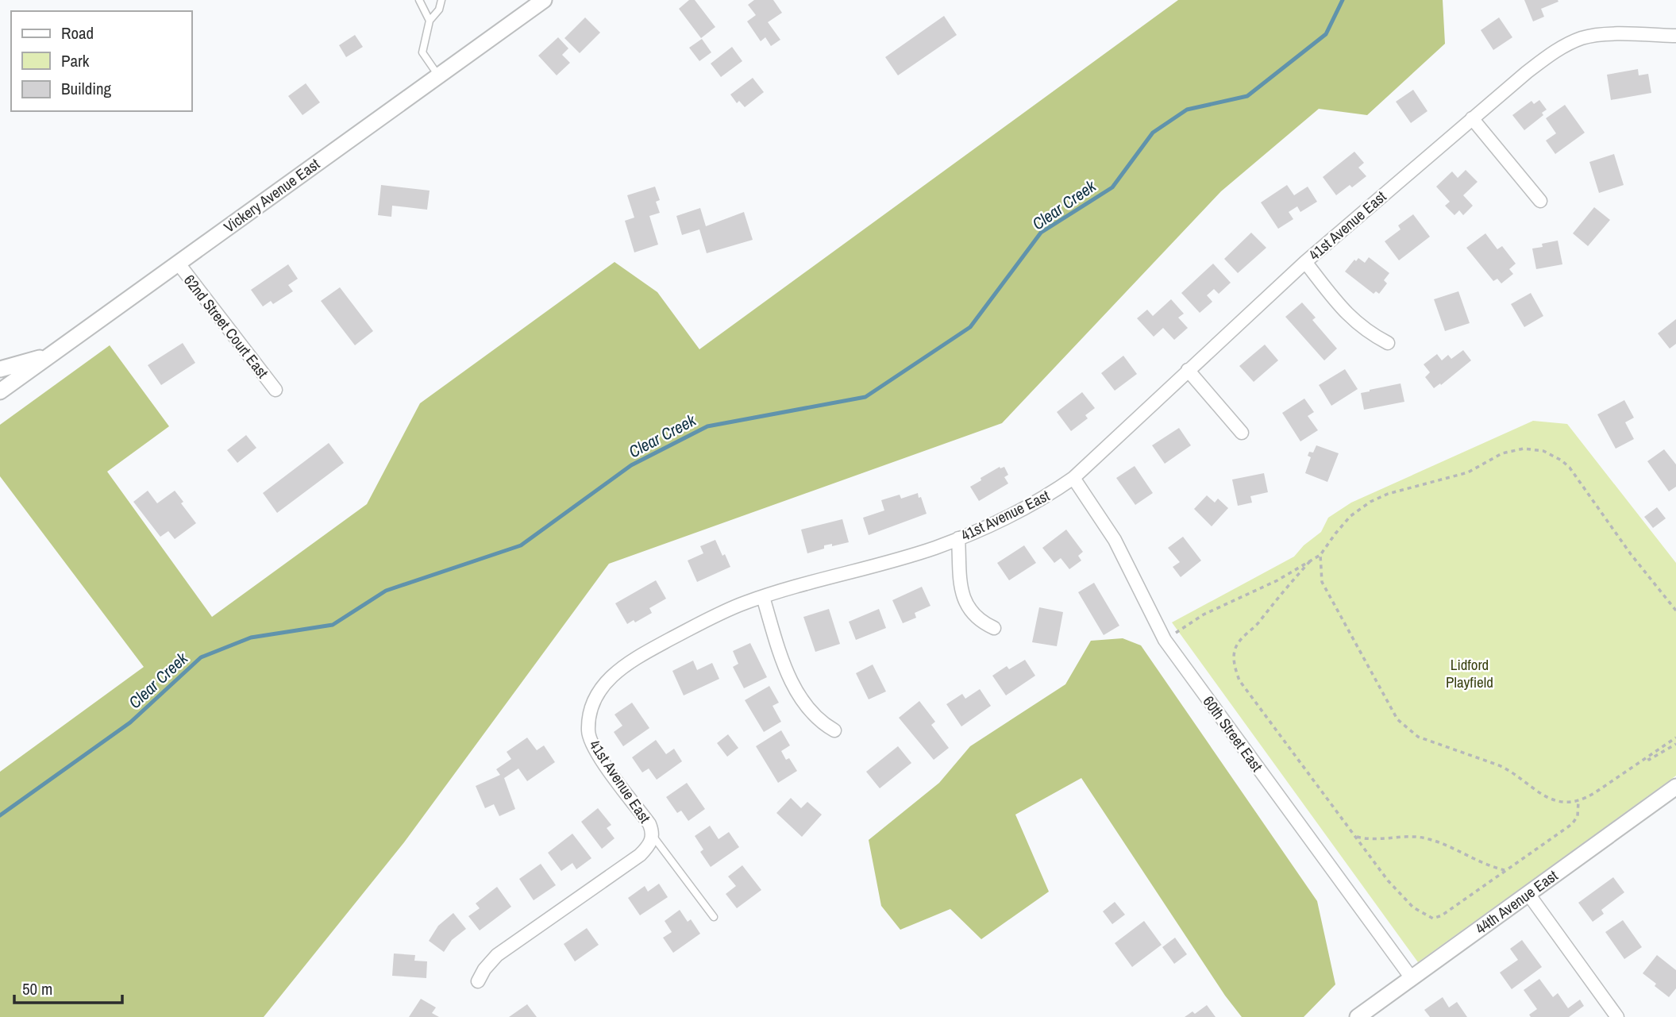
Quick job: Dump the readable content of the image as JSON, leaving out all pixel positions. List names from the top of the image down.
{
  "streets": {
    "street": [
      "Vickery Avenue East",
      "41st Avenue East",
      "62nd Street Court East",
      "60th Street East",
      "44th Avenue East"
    ]
  },
  "crossings": [
    ["Vickery Avenue East", "62nd Street Court East"],
    ["41st Avenue East", "60th Street East"],
    ["60th Street East", "44th Avenue East"]
  ],
  "water": ["Clear Creek"],
  "parks": ["Lidford Playfield"],
  "legend": ["Road", "Park", "Building"],
  "scale_bar": "50 m"
}
